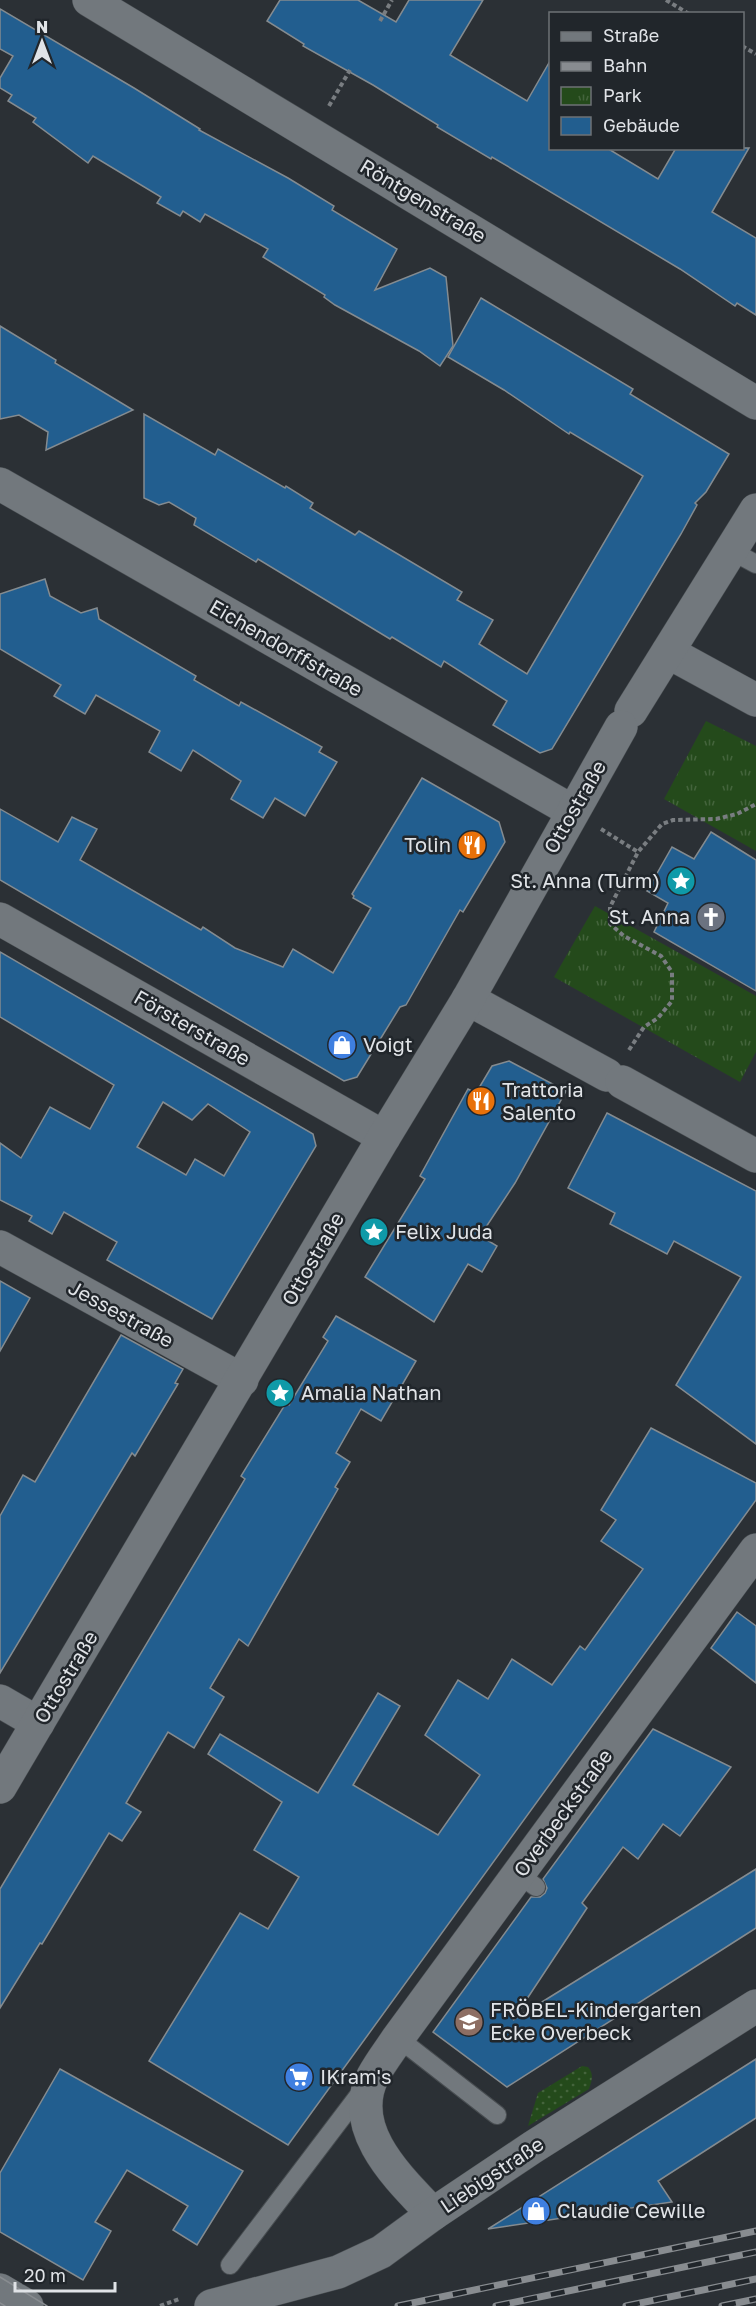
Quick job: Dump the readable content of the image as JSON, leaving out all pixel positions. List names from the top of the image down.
{
  "streets": {
    "street": [
      "Röntgenstraße",
      "Eichendorffstraße",
      "Ottostraße",
      "Försterstraße",
      "Jessestraße",
      "Overbeckstraße",
      "Liebigstraße"
    ]
  },
  "crossings": [
    ["Eichendorffstraße", "Ottostraße"],
    ["Ottostraße", "Försterstraße"],
    ["Ottostraße", "Jessestraße"],
    ["Overbeckstraße", "Liebigstraße"]
  ],
  "places": {
    "restaurant": ["Tolin", "Trattoria Salento"],
    "place": ["St. Anna (Turm)", "Felix Juda", "Amalia Nathan"],
    "church": ["St. Anna"],
    "shop": ["Voigt", "Claudie Cewille"],
    "school or university": ["FRÖBEL-Kindergarten Ecke Overbeck"],
    "supermarket": ["IKram's"]
  },
  "legend": [
    "Straße",
    "Bahn",
    "Park",
    "Gebäude"
  ],
  "scale_bar": "20 m",
  "north": "top"
}
